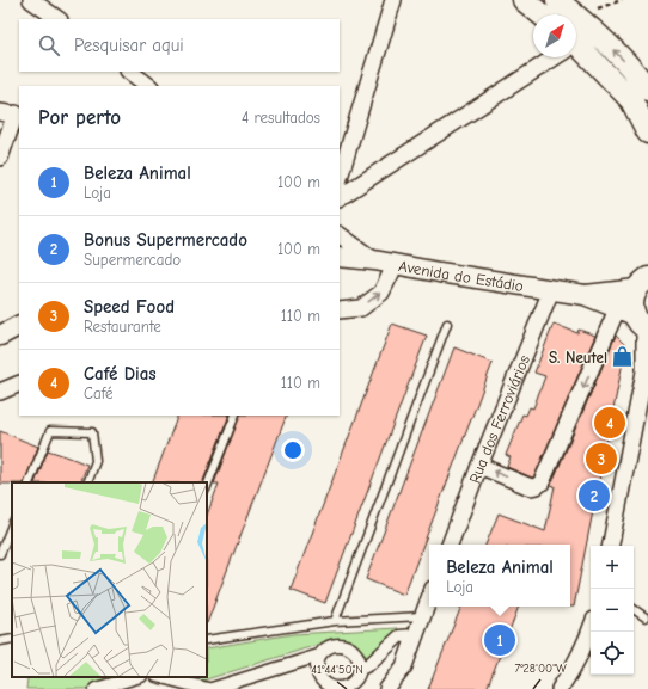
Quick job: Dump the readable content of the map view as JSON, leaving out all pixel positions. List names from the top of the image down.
{
  "streets": {
    "street": ["Avenida do Estádio", "Rua dos Ferroviários"]
  },
  "crossings": [
    ["Avenida do Estádio", "Rua dos Ferroviários"]
  ],
  "places": {
    "shop": ["S. Neutel"]
  },
  "north": "top right",
  "page": {
    "search": "Pesquisar aqui",
    "heading": ["Por perto", "4 resultados"],
    "list": [
      {
        "mark": "1",
        "name": "Beleza Animal",
        "note": "Loja",
        "value": "100 m"
      },
      {
        "mark": "2",
        "name": "Bonus Supermercado",
        "note": "Supermercado",
        "value": "100 m"
      },
      {
        "mark": "3",
        "name": "Speed Food",
        "note": "Restaurante",
        "value": "110 m"
      },
      {
        "mark": "4",
        "name": "Café Dias",
        "note": "Café",
        "value": "110 m"
      }
    ],
    "pins": [
      "4",
      "3",
      "2",
      "1"
    ],
    "popup": ["Beleza Animal", "Loja"],
    "map_buttons": ["+", "−"]
  },
  "coordinates": ["7°28'00\"W", "41°44'50\"N"]
}
